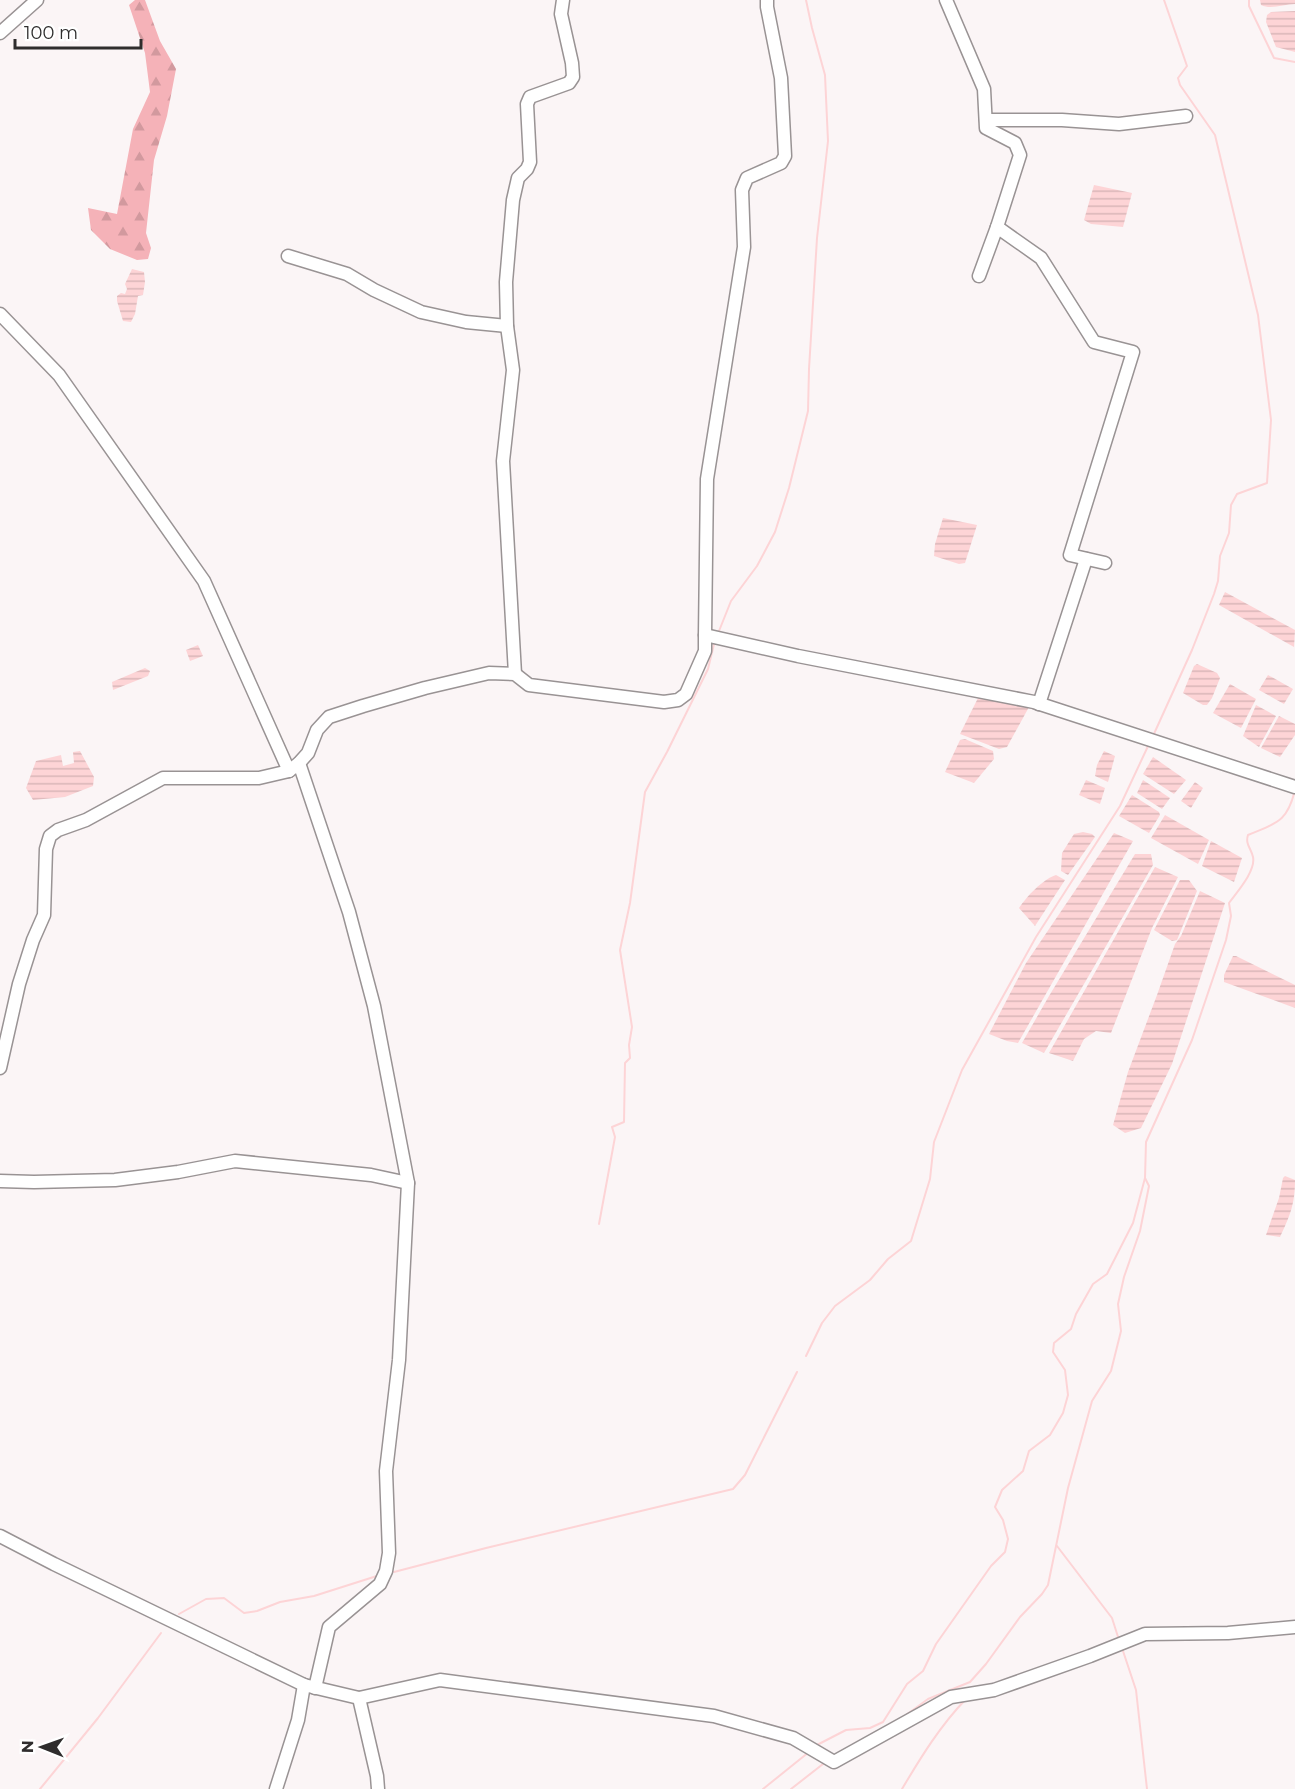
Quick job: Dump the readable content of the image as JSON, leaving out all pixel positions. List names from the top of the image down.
{
  "scale_bar": "100 m",
  "north": "left"
}
